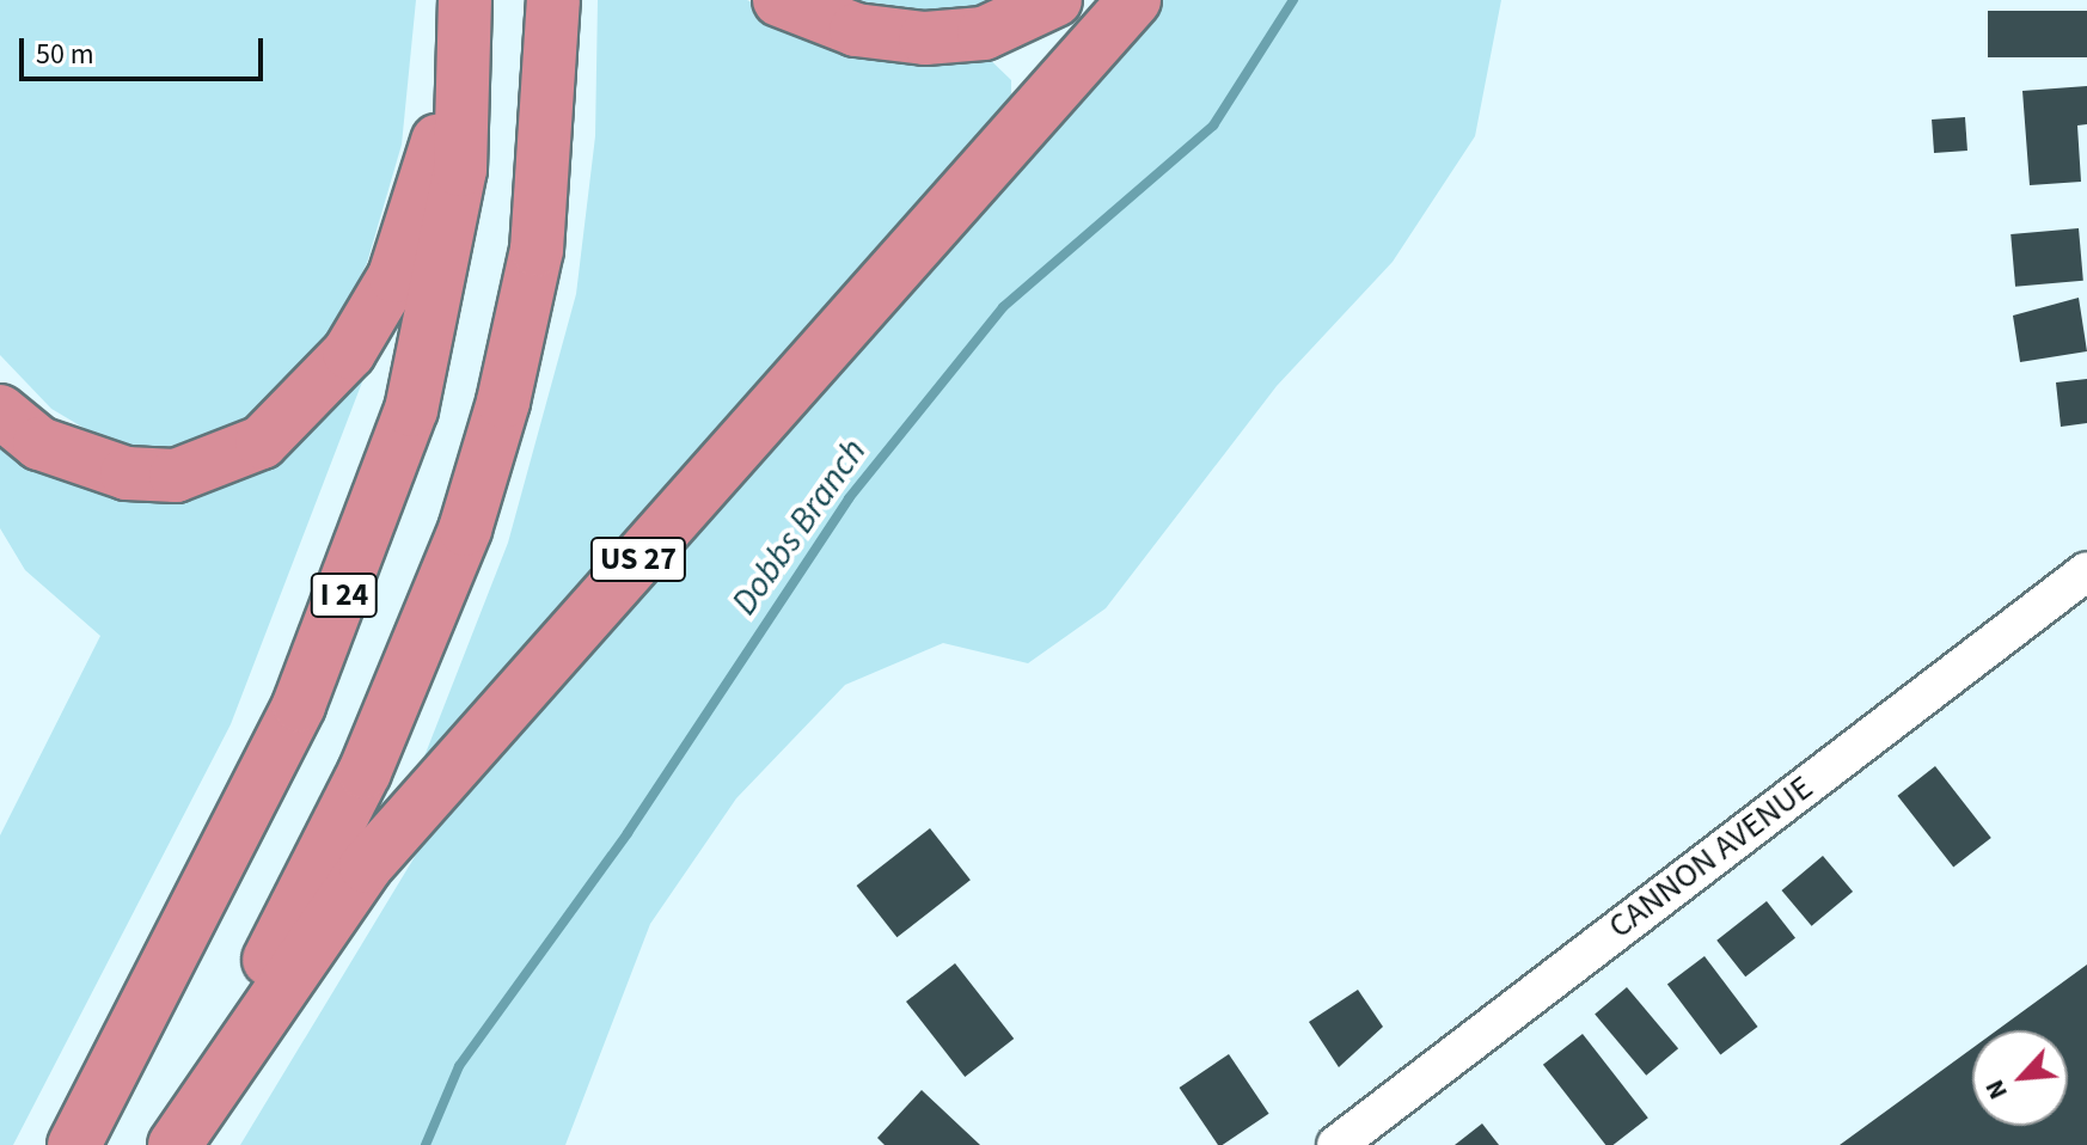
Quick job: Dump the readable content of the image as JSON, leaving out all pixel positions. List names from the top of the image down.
{
  "streets": {
    "highway": ["US 27", "I 24"],
    "street": ["CANNON AVENUE"]
  },
  "crossings": [
    ["US 27", "I 24"]
  ],
  "water": ["Dobbs Branch"],
  "scale_bar": "50 m",
  "north": "bottom left"
}
